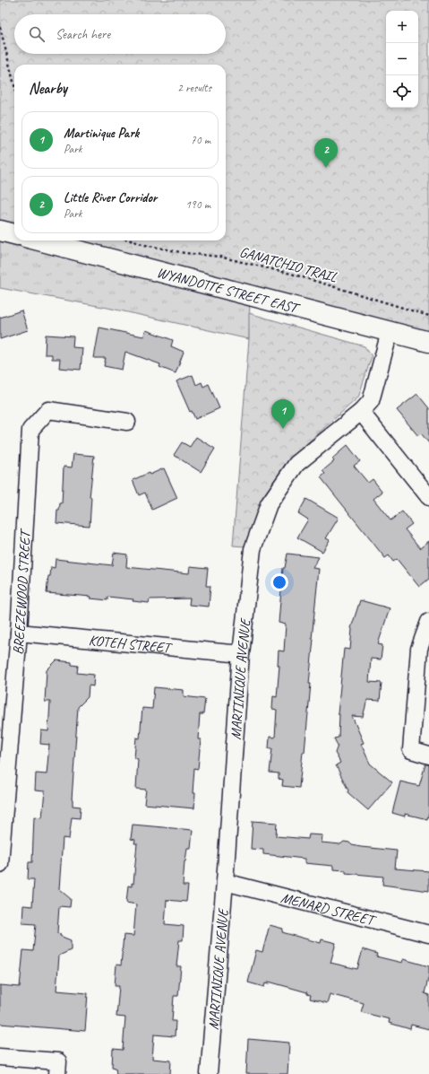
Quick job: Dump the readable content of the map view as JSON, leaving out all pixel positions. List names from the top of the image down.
{
  "streets": {
    "street": [
      "WYANDOTTE STREET EAST",
      "BREEZEWOOD STREET",
      "KOTEH STREET",
      "MARTINIQUE AVENUE",
      "MENARD STREET"
    ],
    "path": ["GANATCHIO TRAIL"]
  },
  "crossings": [
    ["WYANDOTTE STREET EAST", "MARTINIQUE AVENUE"],
    ["BREEZEWOOD STREET", "KOTEH STREET"],
    ["KOTEH STREET", "MARTINIQUE AVENUE"],
    ["MARTINIQUE AVENUE", "MENARD STREET"]
  ],
  "page": {
    "map_buttons": ["+", "−"],
    "search": "Search here",
    "heading": ["Nearby", "2 results"],
    "list": [
      {
        "mark": "1",
        "name": "Martinique Park",
        "note": "Park",
        "value": "70 m"
      },
      {
        "mark": "2",
        "name": "Little River Corridor",
        "note": "Park",
        "value": "190 m"
      }
    ],
    "pins": ["2", "1"]
  }
}
